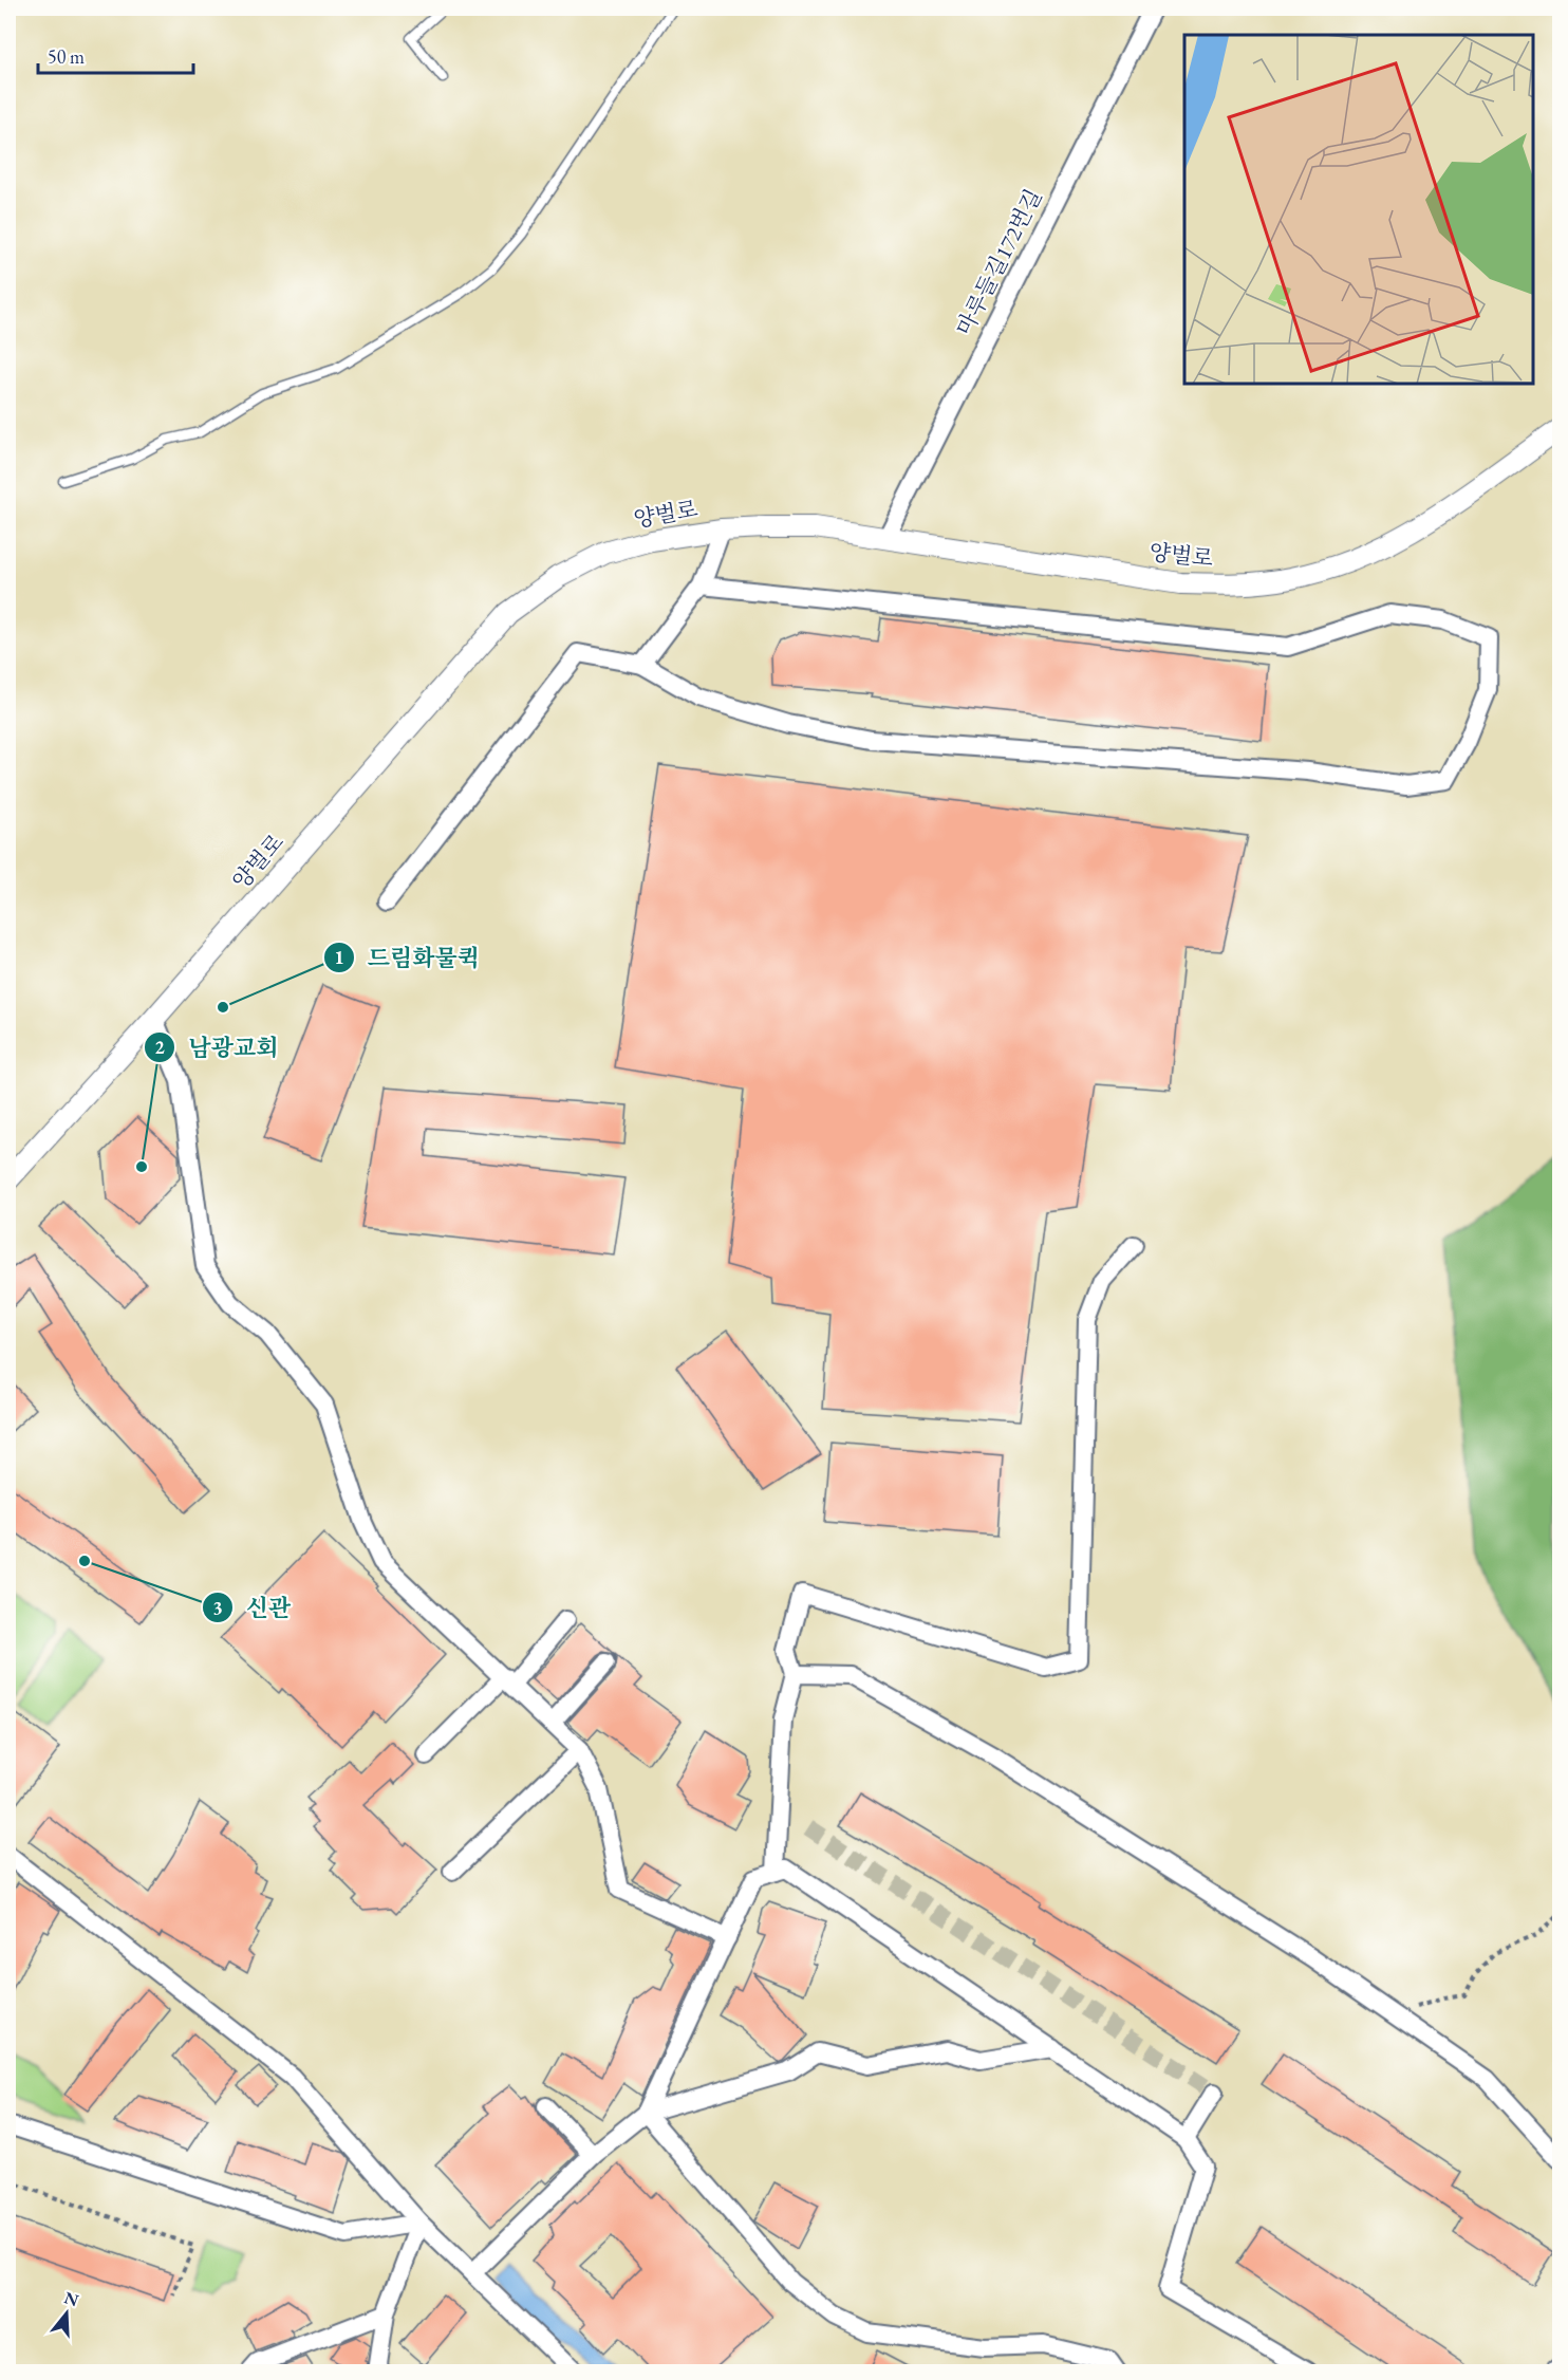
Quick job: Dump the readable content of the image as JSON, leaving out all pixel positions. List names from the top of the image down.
{
  "streets": {
    "street": ["마루들길172번길", "양벌로"]
  },
  "crossings": [
    ["마루들길172번길", "양벌로"]
  ],
  "places": ["드림화물퀵", "남광교회", "신관"],
  "scale_bar": "50 m",
  "north": "top"
}
